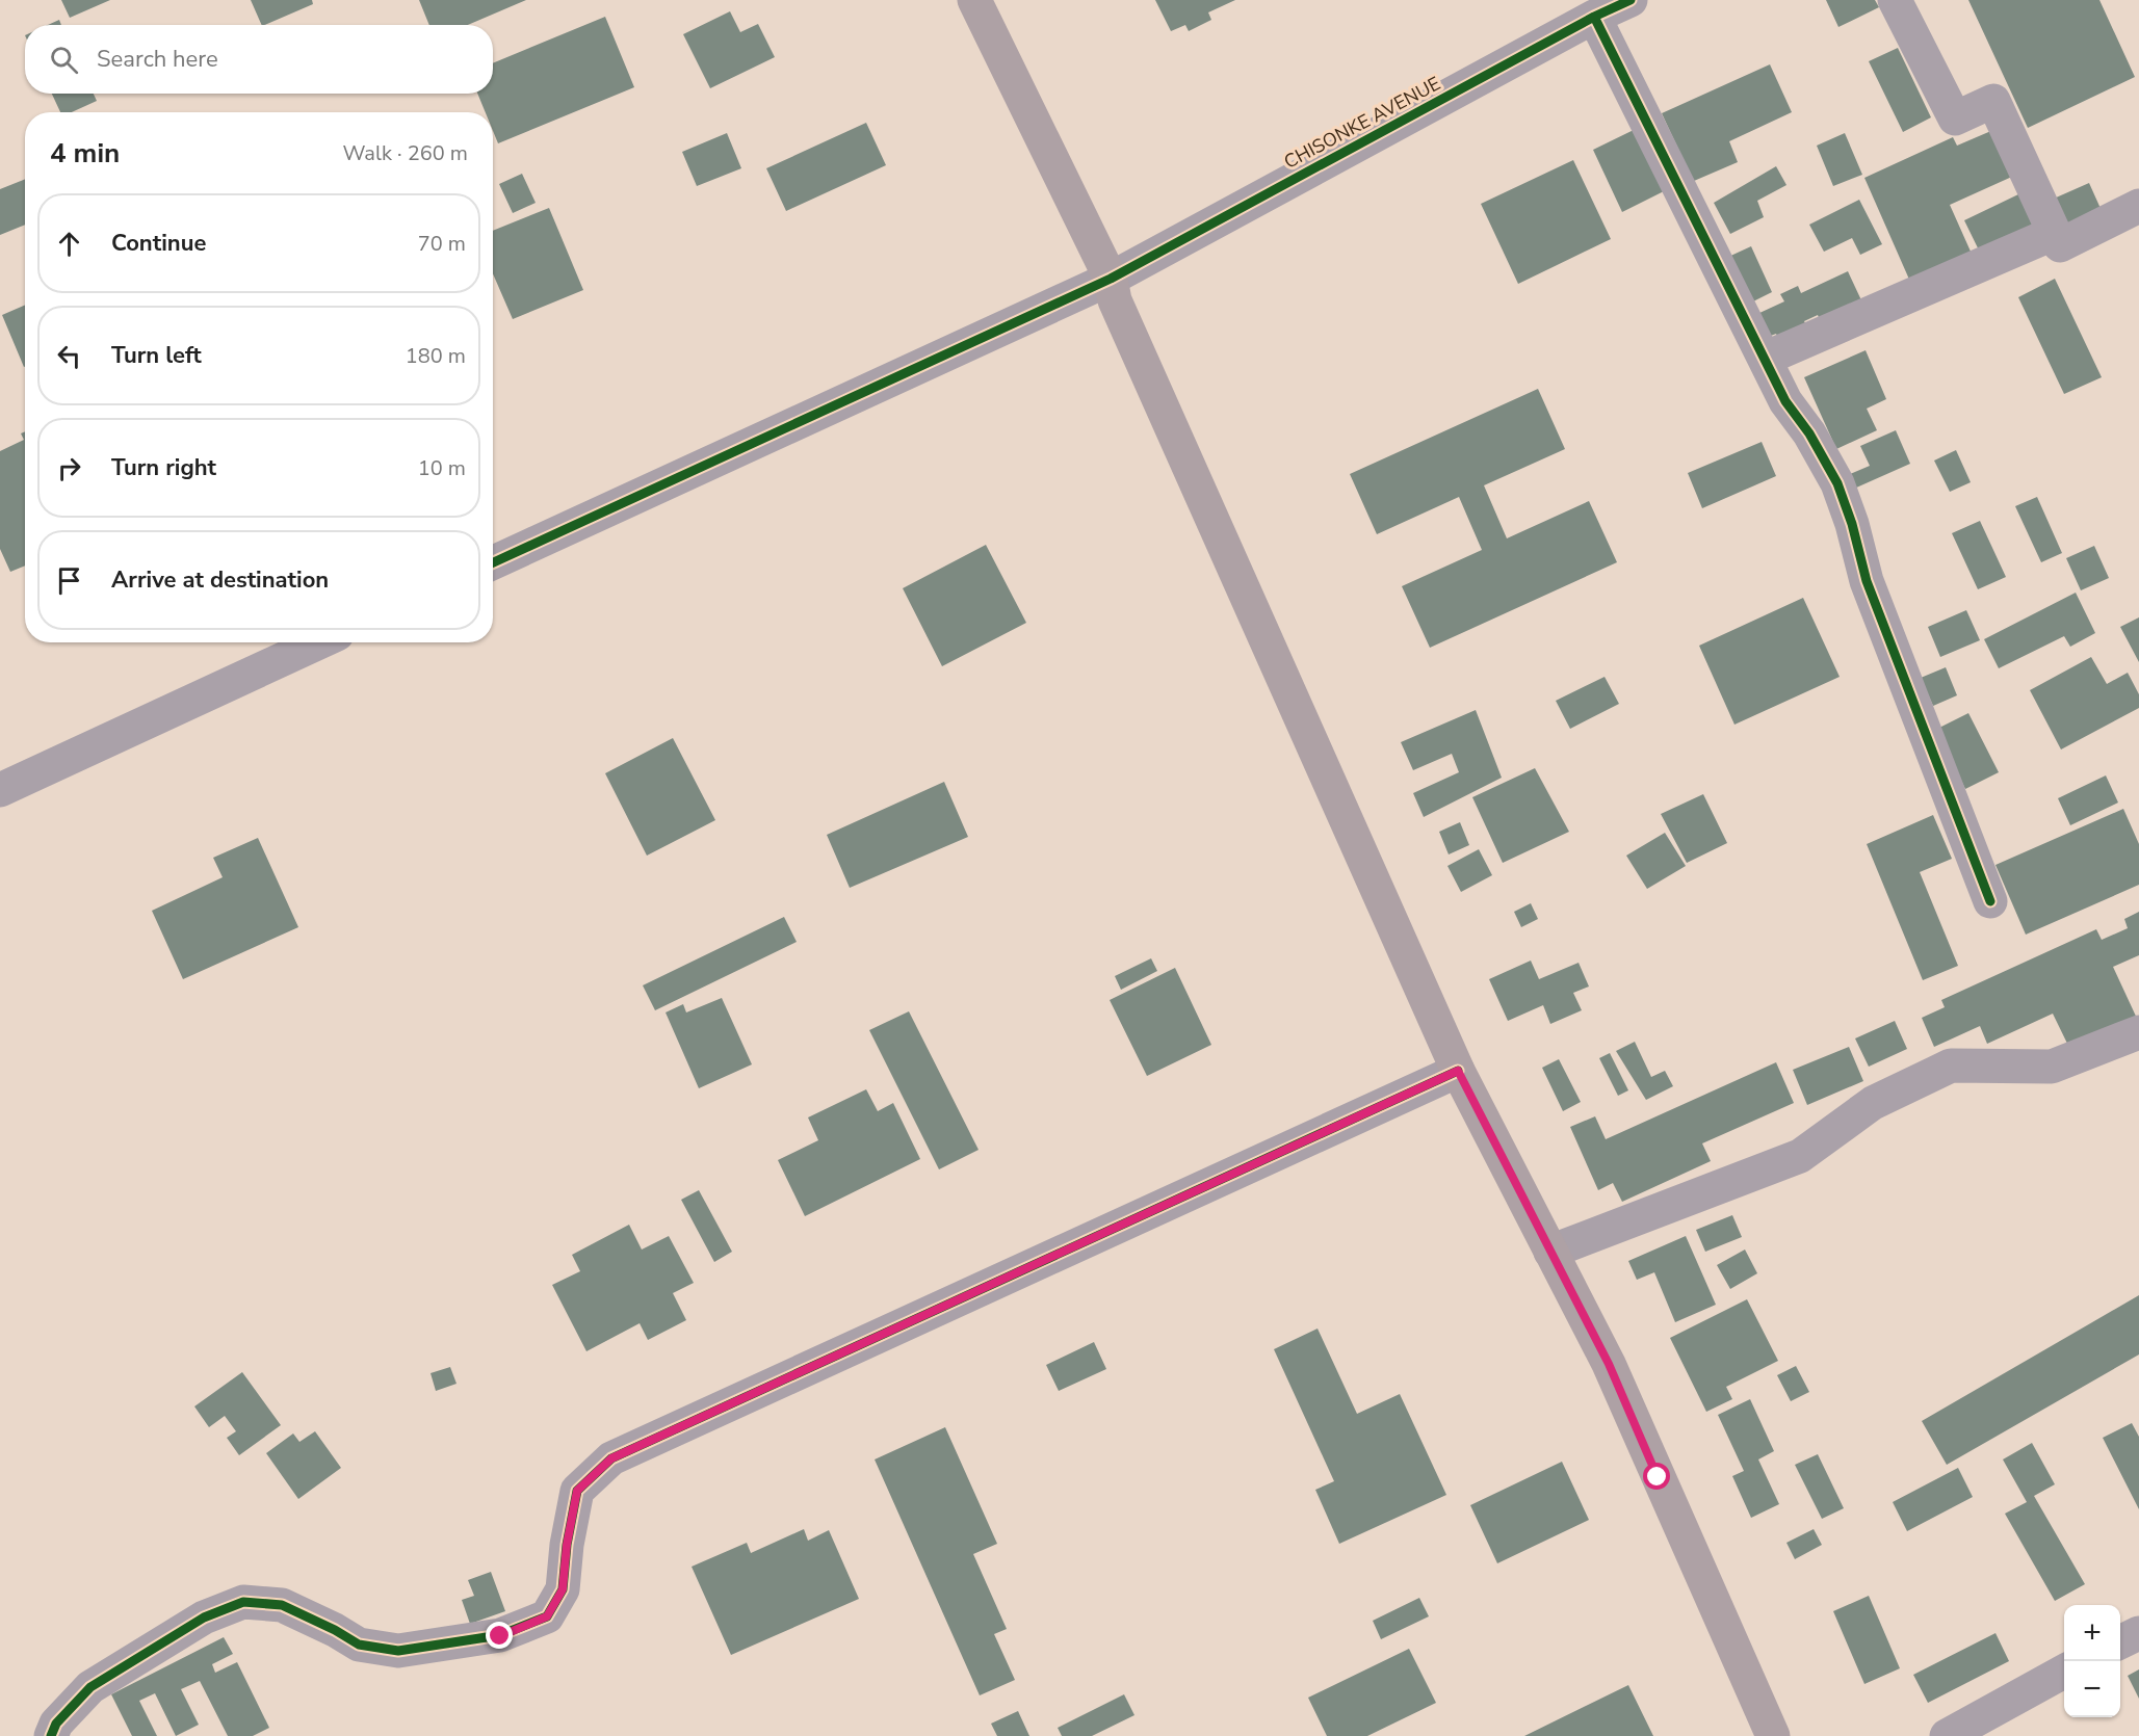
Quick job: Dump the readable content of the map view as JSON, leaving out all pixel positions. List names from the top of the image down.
{
  "streets": {
    "street": ["CHISONKE AVENUE"]
  },
  "page": {
    "search": "Search here",
    "heading": ["4 min", "Walk · 260 m"],
    "list": [
      ["Continue", "70 m"],
      ["Turn left", "180 m"],
      ["Turn right", "10 m"],
      "Arrive at destination"
    ],
    "map_buttons": ["+", "−"]
  }
}
